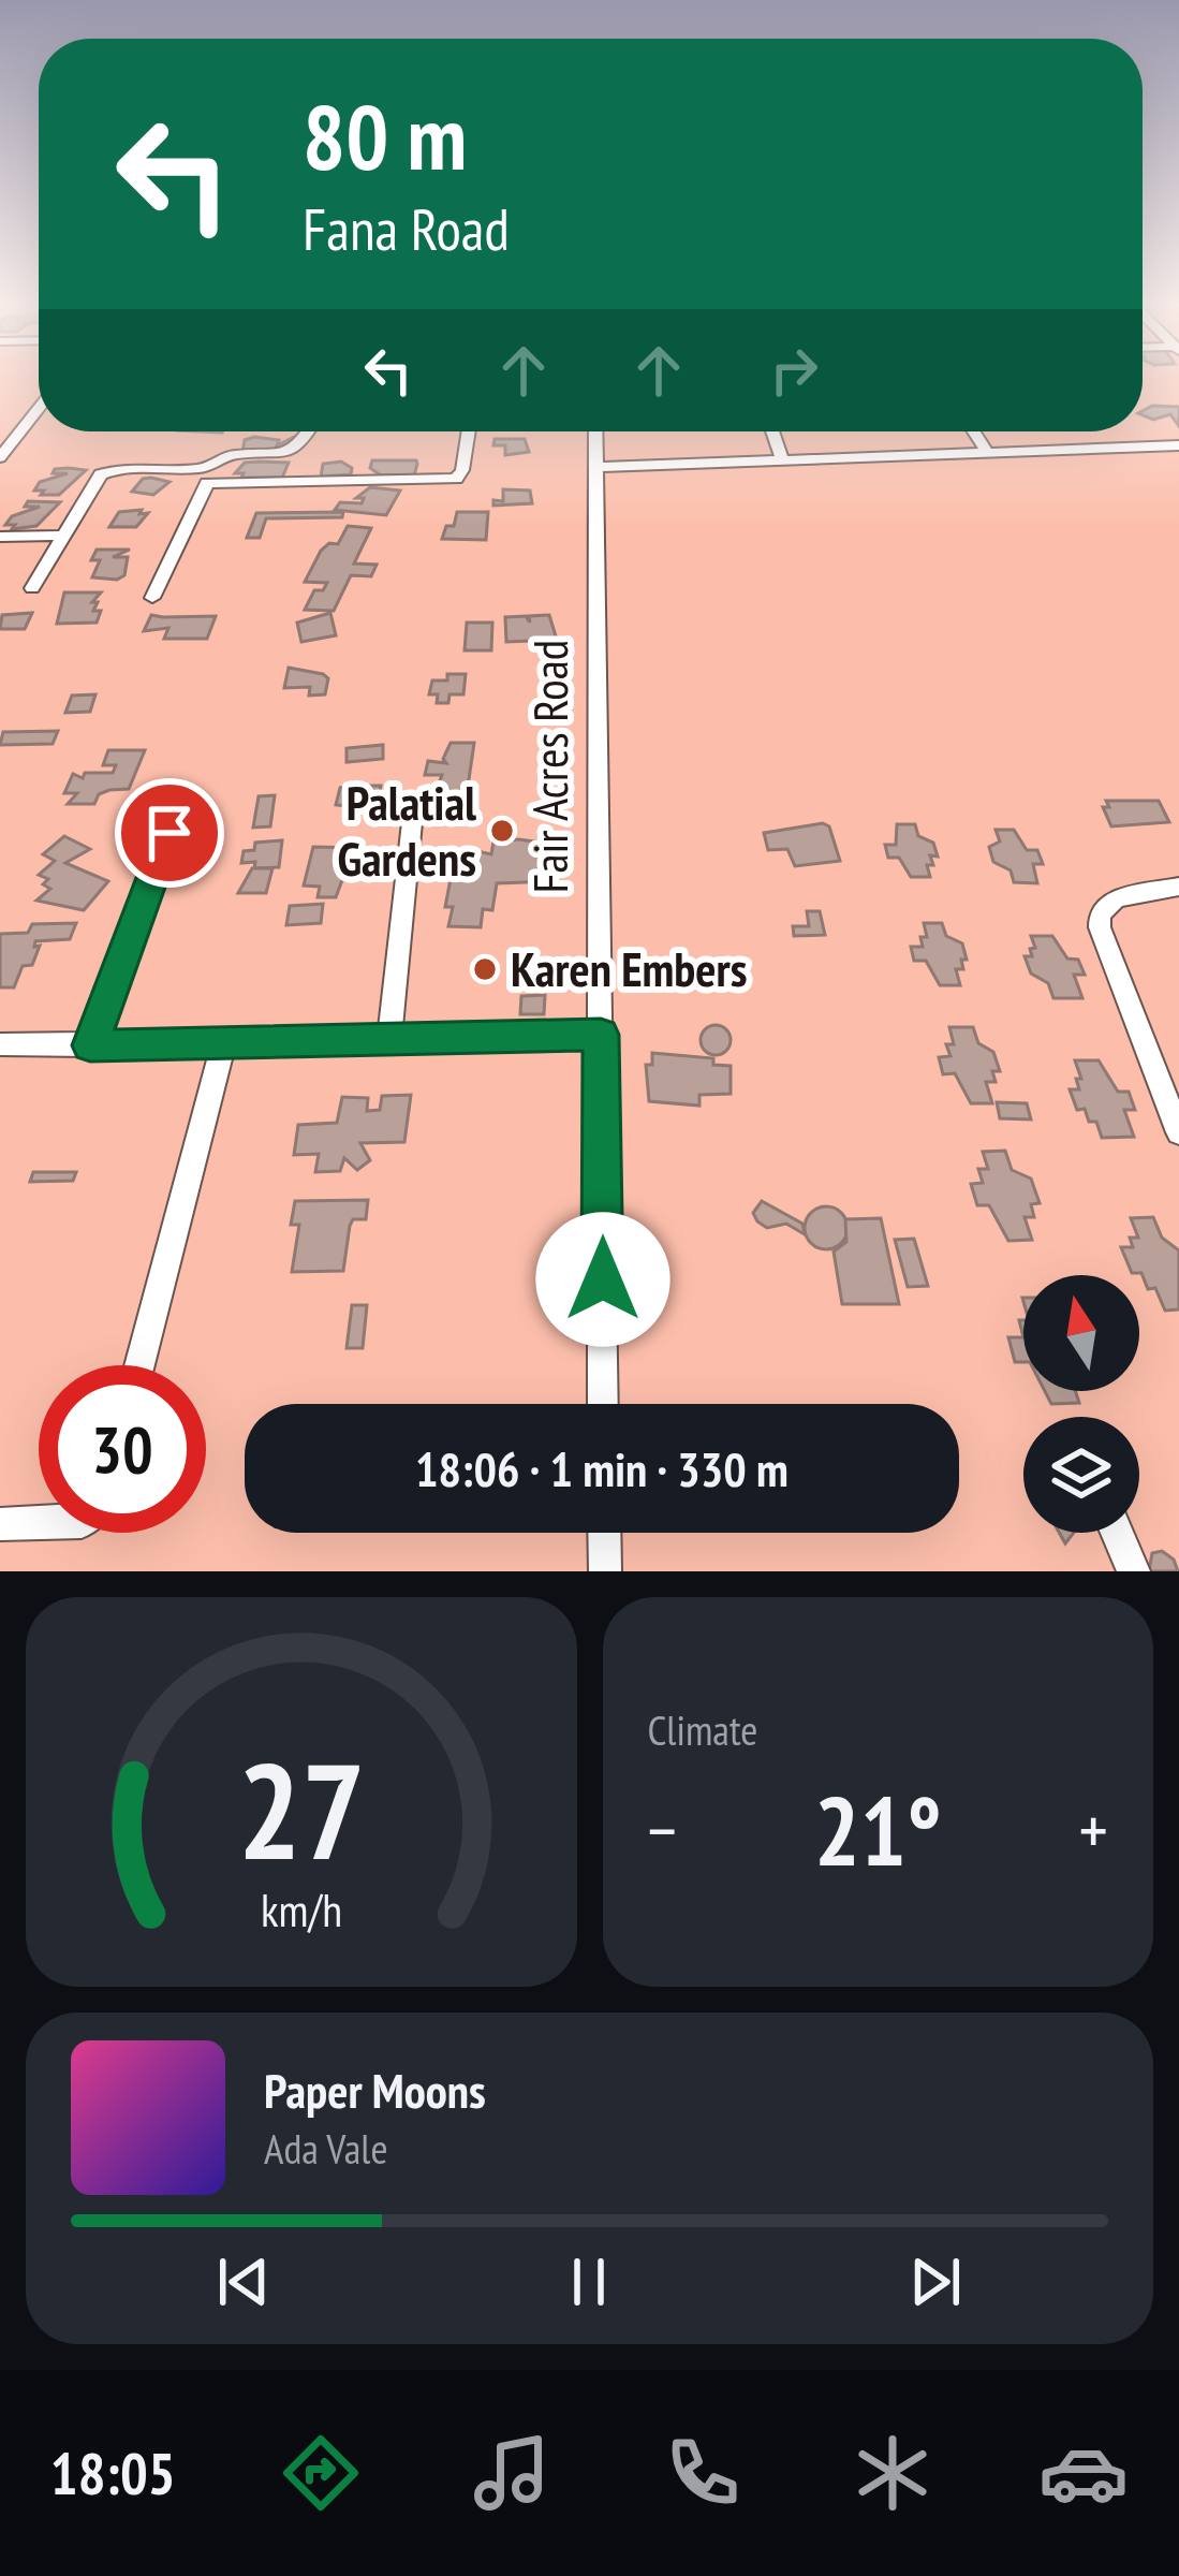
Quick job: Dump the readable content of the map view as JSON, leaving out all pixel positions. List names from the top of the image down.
{
  "streets": {
    "street": ["Fair Acres Road"]
  },
  "places": ["Palatial Gardens", "Karen Embers"],
  "north": "top",
  "page": {
    "turn": ["80 m", "Fana Road"],
    "limit": "30",
    "trip": "18:06 · 1 min · 330 m",
    "tile": "Climate",
    "heat": ["−", "21°", "+"],
    "song": ["Paper Moons", "Ada Vale"],
    "tabs": "18:05",
    "gauge": ["27", "km/h"]
  }
}
